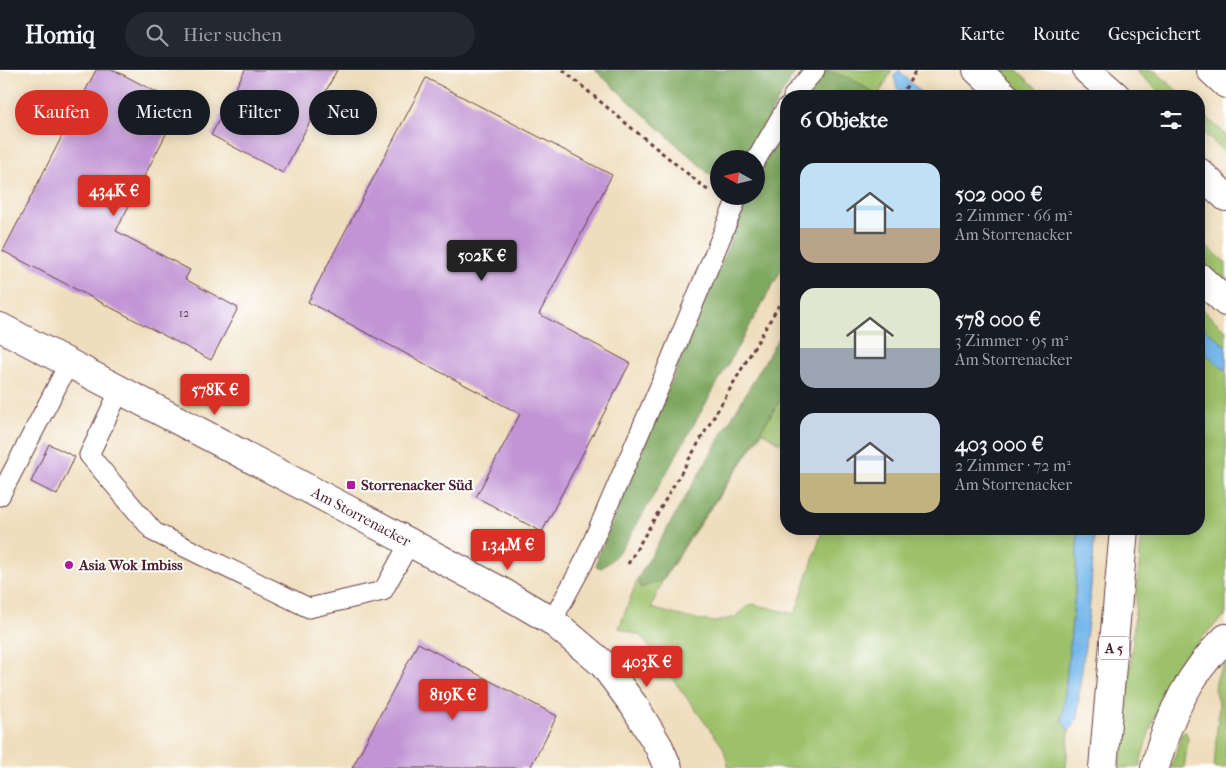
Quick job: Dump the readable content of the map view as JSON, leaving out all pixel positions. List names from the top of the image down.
{
  "streets": {
    "main road": ["Am Storrenacker", "A 5"]
  },
  "places": {
    "transit": ["Storrenacker Süd"],
    "other": ["Asia Wok Imbiss"]
  },
  "house_numbers": ["12"],
  "north": "left",
  "page": {
    "header": "Homiq",
    "search": "Hier suchen",
    "nav": ["Karte", "Route", "Gespeichert"],
    "chip": [
      "Kaufen",
      "Mieten",
      "Filter",
      "Neu"
    ],
    "heading": "6 Objekte",
    "list": [
      {
        "name": "502 000 €",
        "note": "2 Zimmer · 66 m² · Am Storrenacker"
      },
      {
        "name": "578 000 €",
        "note": "3 Zimmer · 95 m² · Am Storrenacker"
      },
      {
        "name": "403 000 €",
        "note": "2 Zimmer · 72 m² · Am Storrenacker"
      }
    ],
    "price": [
      "434K €",
      "502K €",
      "578K €",
      "1.34M €",
      "403K €",
      "819K €"
    ]
  }
}
